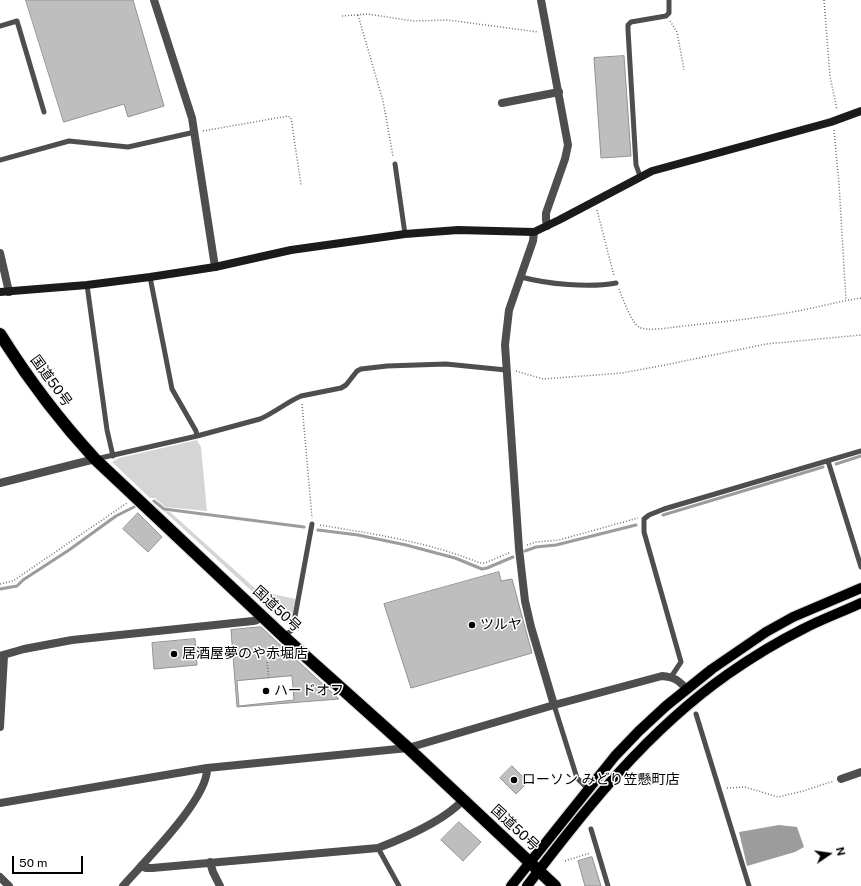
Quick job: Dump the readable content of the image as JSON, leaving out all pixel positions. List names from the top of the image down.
{
  "streets": {
    "highway": ["国道50号"]
  },
  "places": [
    "ツルヤ",
    "居酒屋夢のや赤堀店",
    "ハードオフ",
    "ローソン みどり笠懸町店"
  ],
  "scale_bar": "50 m",
  "north": "right"
}
